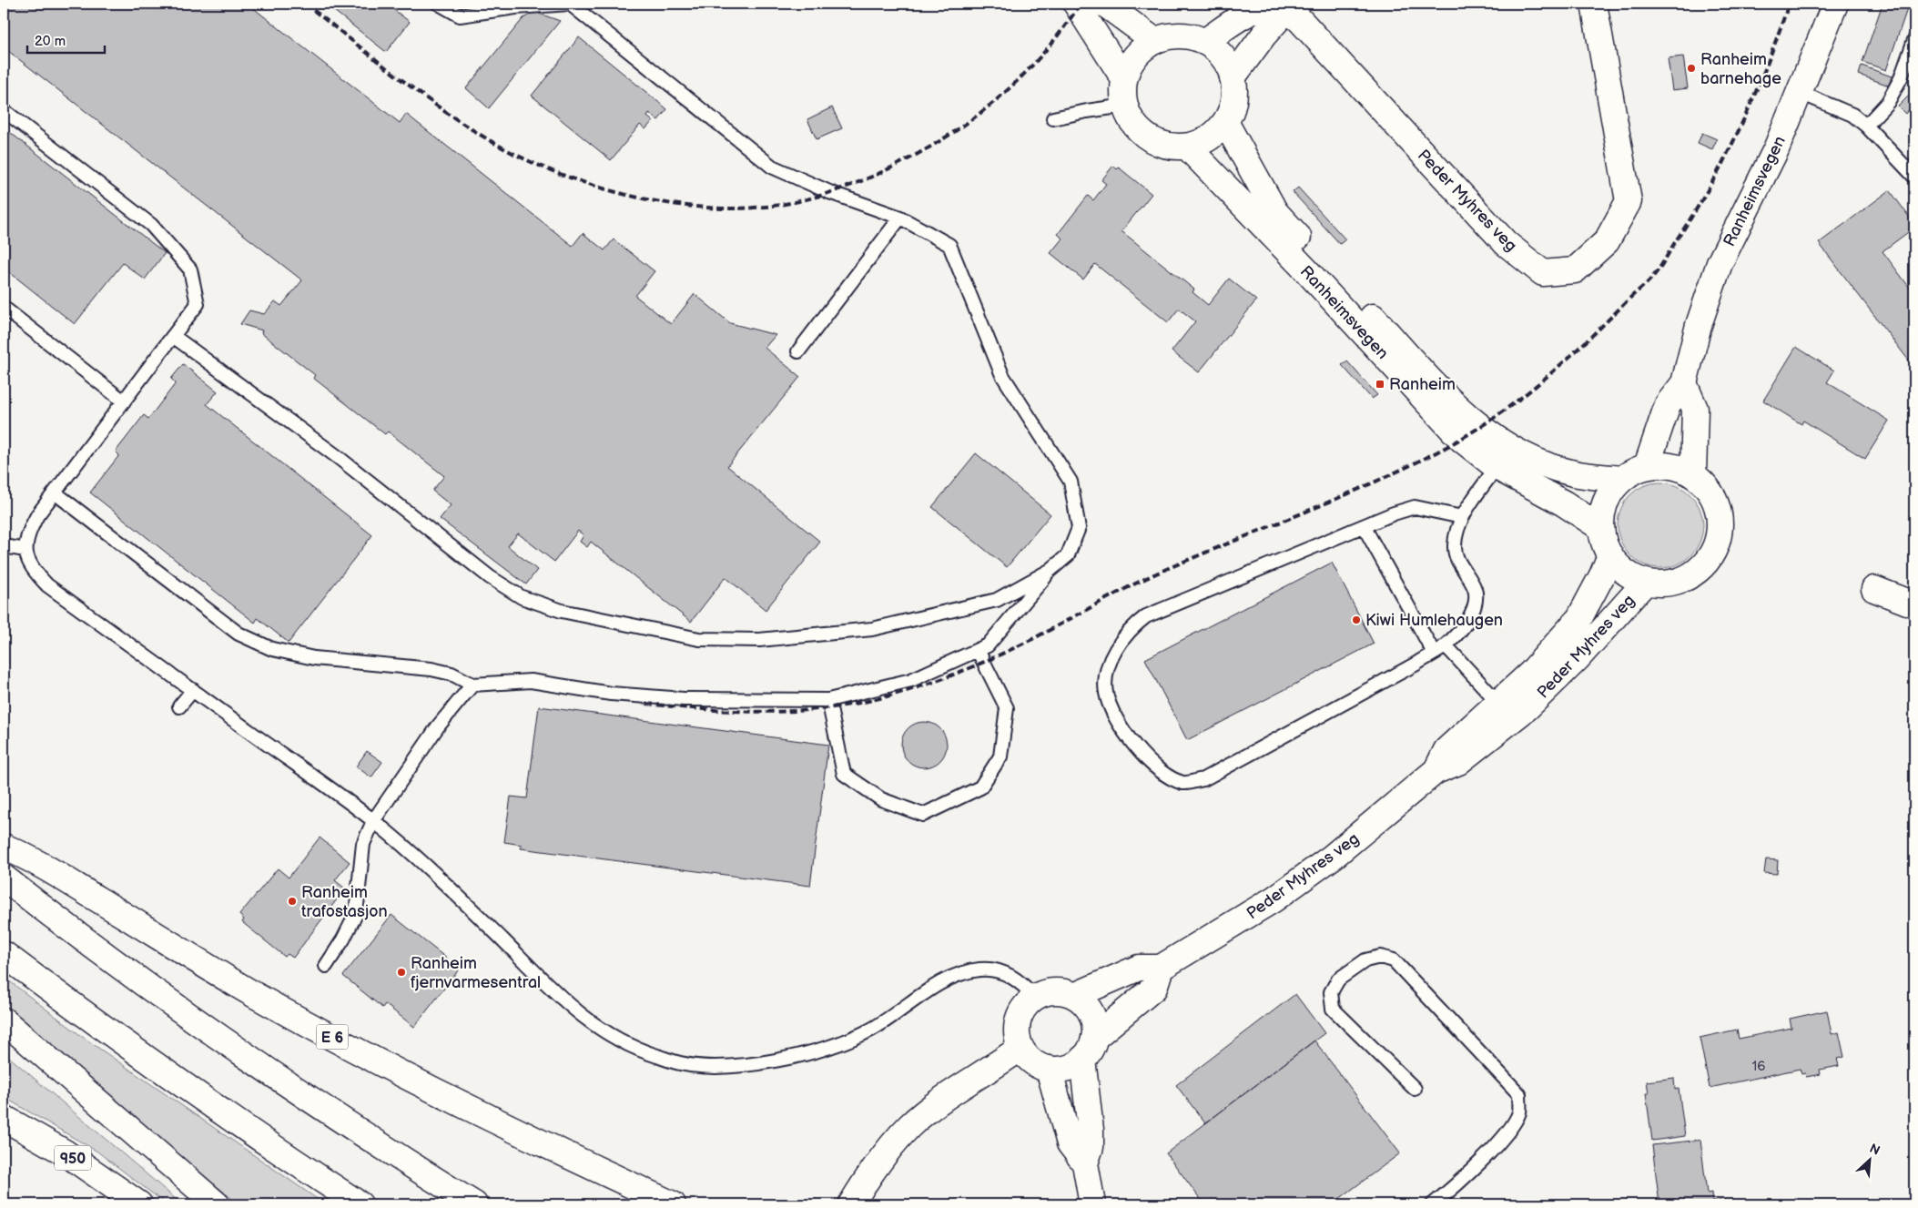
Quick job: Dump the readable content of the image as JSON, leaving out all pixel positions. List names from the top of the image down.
{
  "streets": {
    "main road": [
      "Ranheimsvegen",
      "Peder Myhres veg",
      "E 6",
      "950"
    ]
  },
  "crossings": [
    ["Ranheimsvegen", "Peder Myhres veg"]
  ],
  "places": {
    "other": [
      "Ranheim barnehage",
      "Kiwi Humlehaugen",
      "Ranheim trafostasjon",
      "Ranheim fjernvarmesentral"
    ],
    "transit": ["Ranheim"]
  },
  "house_numbers": ["16"],
  "scale_bar": "20 m",
  "north": "top right"
}
